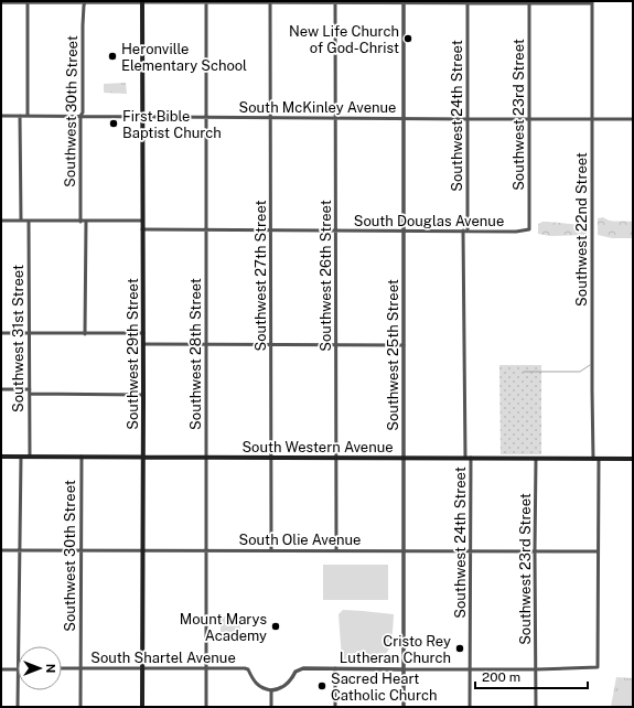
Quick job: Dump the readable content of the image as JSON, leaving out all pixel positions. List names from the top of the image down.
{
  "streets": {
    "main road": ["Southwest 29th Street", "South Western Avenue"],
    "street": [
      "South McKinley Avenue",
      "Southwest 30th Street",
      "Southwest 23rd Street",
      "Southwest 24th Street",
      "South Douglas Avenue",
      "Southwest 22nd Street",
      "Southwest 27th Street",
      "Southwest 26th Street",
      "Southwest 31st Street",
      "Southwest 28th Street",
      "Southwest 25th Street",
      "South Olie Avenue",
      "South Shartel Avenue"
    ]
  },
  "crossings": [
    ["South McKinley Avenue", "Southwest 30th Street"],
    ["South McKinley Avenue", "Southwest 23rd Street"],
    ["South McKinley Avenue", "Southwest 24th Street"],
    ["South McKinley Avenue", "Southwest 22nd Street"],
    ["South McKinley Avenue", "Southwest 27th Street"],
    ["South McKinley Avenue", "Southwest 26th Street"],
    ["South McKinley Avenue", "Southwest 29th Street"],
    ["South McKinley Avenue", "Southwest 28th Street"],
    ["South McKinley Avenue", "Southwest 25th Street"],
    ["Southwest 30th Street", "South Western Avenue"],
    ["Southwest 30th Street", "South Olie Avenue"],
    ["Southwest 30th Street", "South Shartel Avenue"],
    ["Southwest 23rd Street", "South Douglas Avenue"],
    ["Southwest 23rd Street", "Southwest 22nd Street"],
    ["Southwest 23rd Street", "South Western Avenue"],
    ["Southwest 23rd Street", "South Olie Avenue"],
    ["Southwest 24th Street", "South Douglas Avenue"],
    ["Southwest 24th Street", "South Western Avenue"],
    ["Southwest 24th Street", "South Olie Avenue"],
    ["South Douglas Avenue", "Southwest 27th Street"],
    ["South Douglas Avenue", "Southwest 26th Street"],
    ["South Douglas Avenue", "Southwest 29th Street"],
    ["South Douglas Avenue", "Southwest 28th Street"],
    ["South Douglas Avenue", "Southwest 25th Street"],
    ["Southwest 22nd Street", "South Western Avenue"],
    ["Southwest 22nd Street", "South Olie Avenue"],
    ["Southwest 27th Street", "South Western Avenue"],
    ["Southwest 27th Street", "South Olie Avenue"],
    ["Southwest 26th Street", "South Western Avenue"],
    ["Southwest 26th Street", "South Olie Avenue"],
    ["Southwest 31st Street", "South Western Avenue"],
    ["Southwest 29th Street", "South Western Avenue"],
    ["Southwest 29th Street", "South Olie Avenue"],
    ["Southwest 29th Street", "South Shartel Avenue"],
    ["Southwest 28th Street", "South Western Avenue"],
    ["Southwest 28th Street", "South Olie Avenue"],
    ["Southwest 28th Street", "South Shartel Avenue"],
    ["Southwest 25th Street", "South Western Avenue"],
    ["Southwest 25th Street", "South Olie Avenue"]
  ],
  "places": [
    "New Life Church of God-Christ",
    "Heronville Elementary School",
    "First Bible Baptist Church",
    "Mount Marys Academy",
    "Cristo Rey Lutheran Church",
    "Sacred Heart Catholic Church"
  ],
  "scale_bar": "200 m",
  "north": "right"
}
